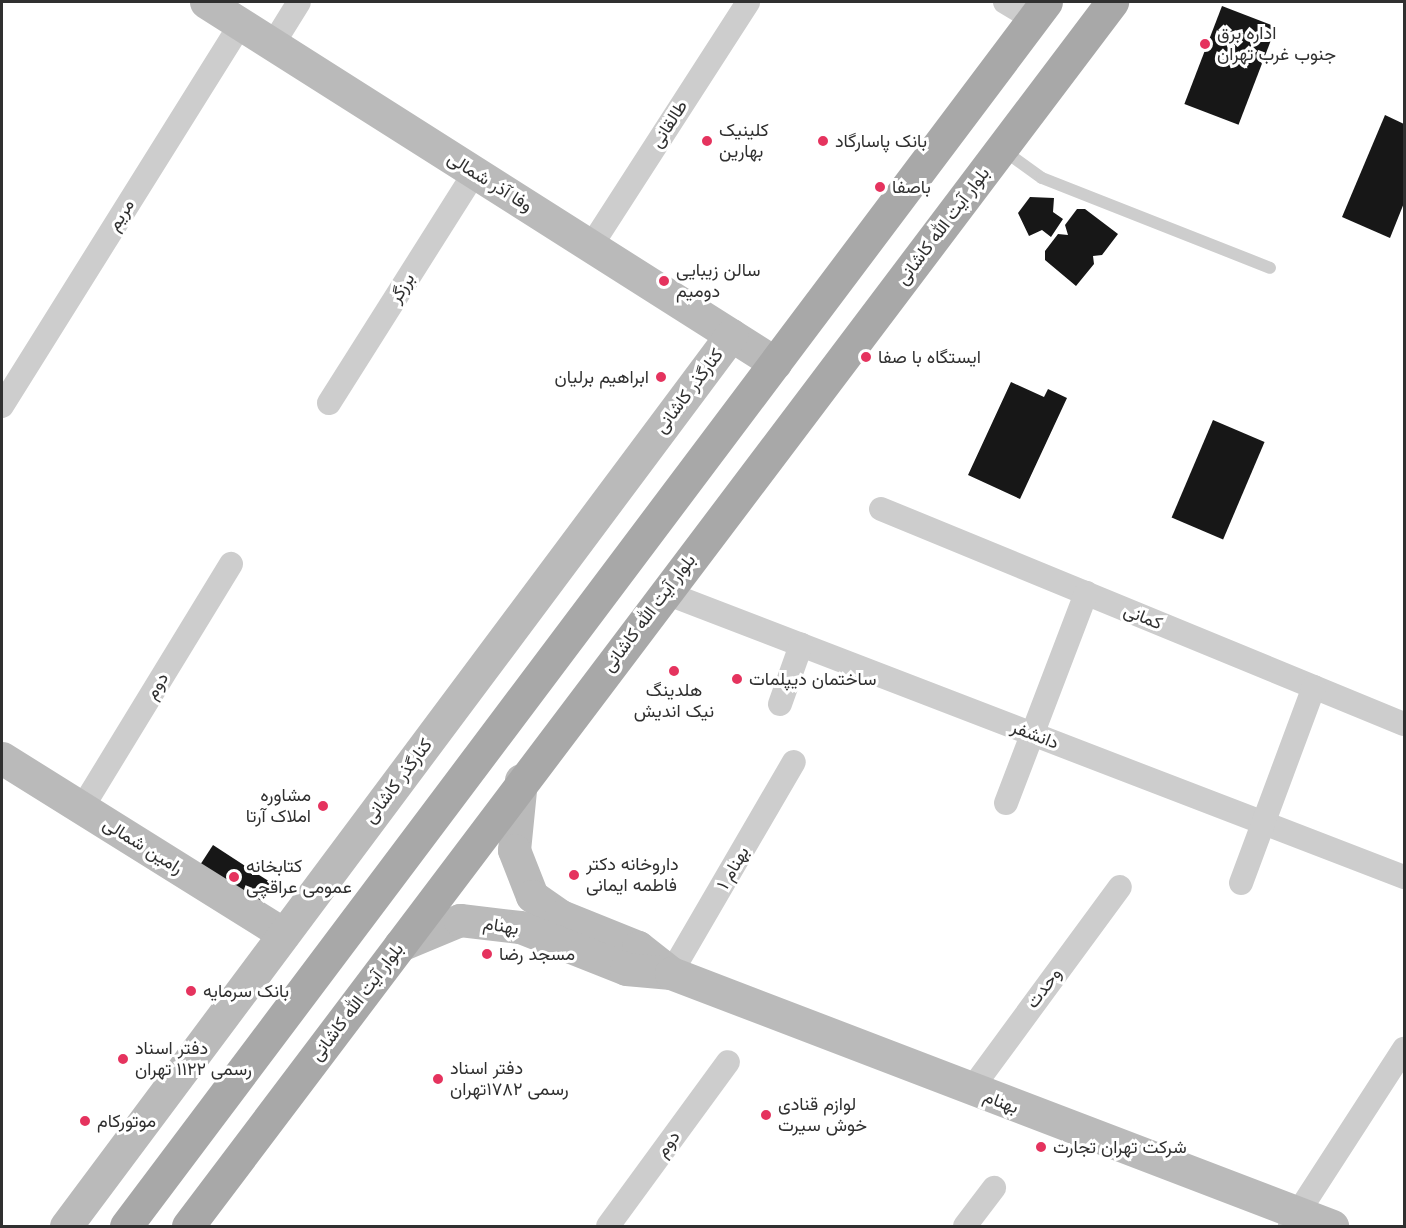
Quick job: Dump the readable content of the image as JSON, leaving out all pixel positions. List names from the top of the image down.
{
  "streets": {
    "main road": ["بلوار آیت الله کاشانی"],
    "street": [
      "طالقانی",
      "وفا آذر شمالی",
      "مریم",
      "برزگر",
      "کنارگذر کاشانی",
      "کمانی",
      "دوم",
      "دانشفر",
      "رامین شمالی",
      "بهنام ۱",
      "بهنام",
      "وحدت"
    ]
  },
  "crossings": [
    ["طالقانی", "وفا آذر شمالی"],
    ["وفا آذر شمالی", "مریم"],
    ["وفا آذر شمالی", "برزگر"],
    ["وفا آذر شمالی", "کنارگذر کاشانی"],
    ["بلوار آیت الله کاشانی", "دانشفر"],
    ["بلوار آیت الله کاشانی", "بهنام"],
    ["کنارگذر کاشانی", "رامین شمالی"],
    ["دوم", "رامین شمالی"],
    ["بهنام ۱", "بهنام"],
    ["بهنام", "وحدت"]
  ],
  "places": [
    "اداره برق جنوب غرب تهران",
    "کلینیک بهارین",
    "بانک پاسارگاد",
    "باصفا",
    "سالن زیبایی دومیم",
    "ایستگاه با صفا",
    "ابراهیم برلیان",
    "هلدینگ نیک اندیش",
    "ساختمان دیپلمات",
    "مشاوره املاک آرتا",
    "داروخانه دکتر فاطمه ایمانی",
    "کتابخانه عمومی عراقچی",
    "مسجد رضا",
    "بانک سرمایه",
    "دفتر اسناد رسمی ۱۱۲۲ تهران",
    "دفتر اسناد رسمی ۱۷۸۲تهران",
    "لوازم قنادی خوش سیرت",
    "موتورکام",
    "شرکت تهران تجارت"
  ]
}
